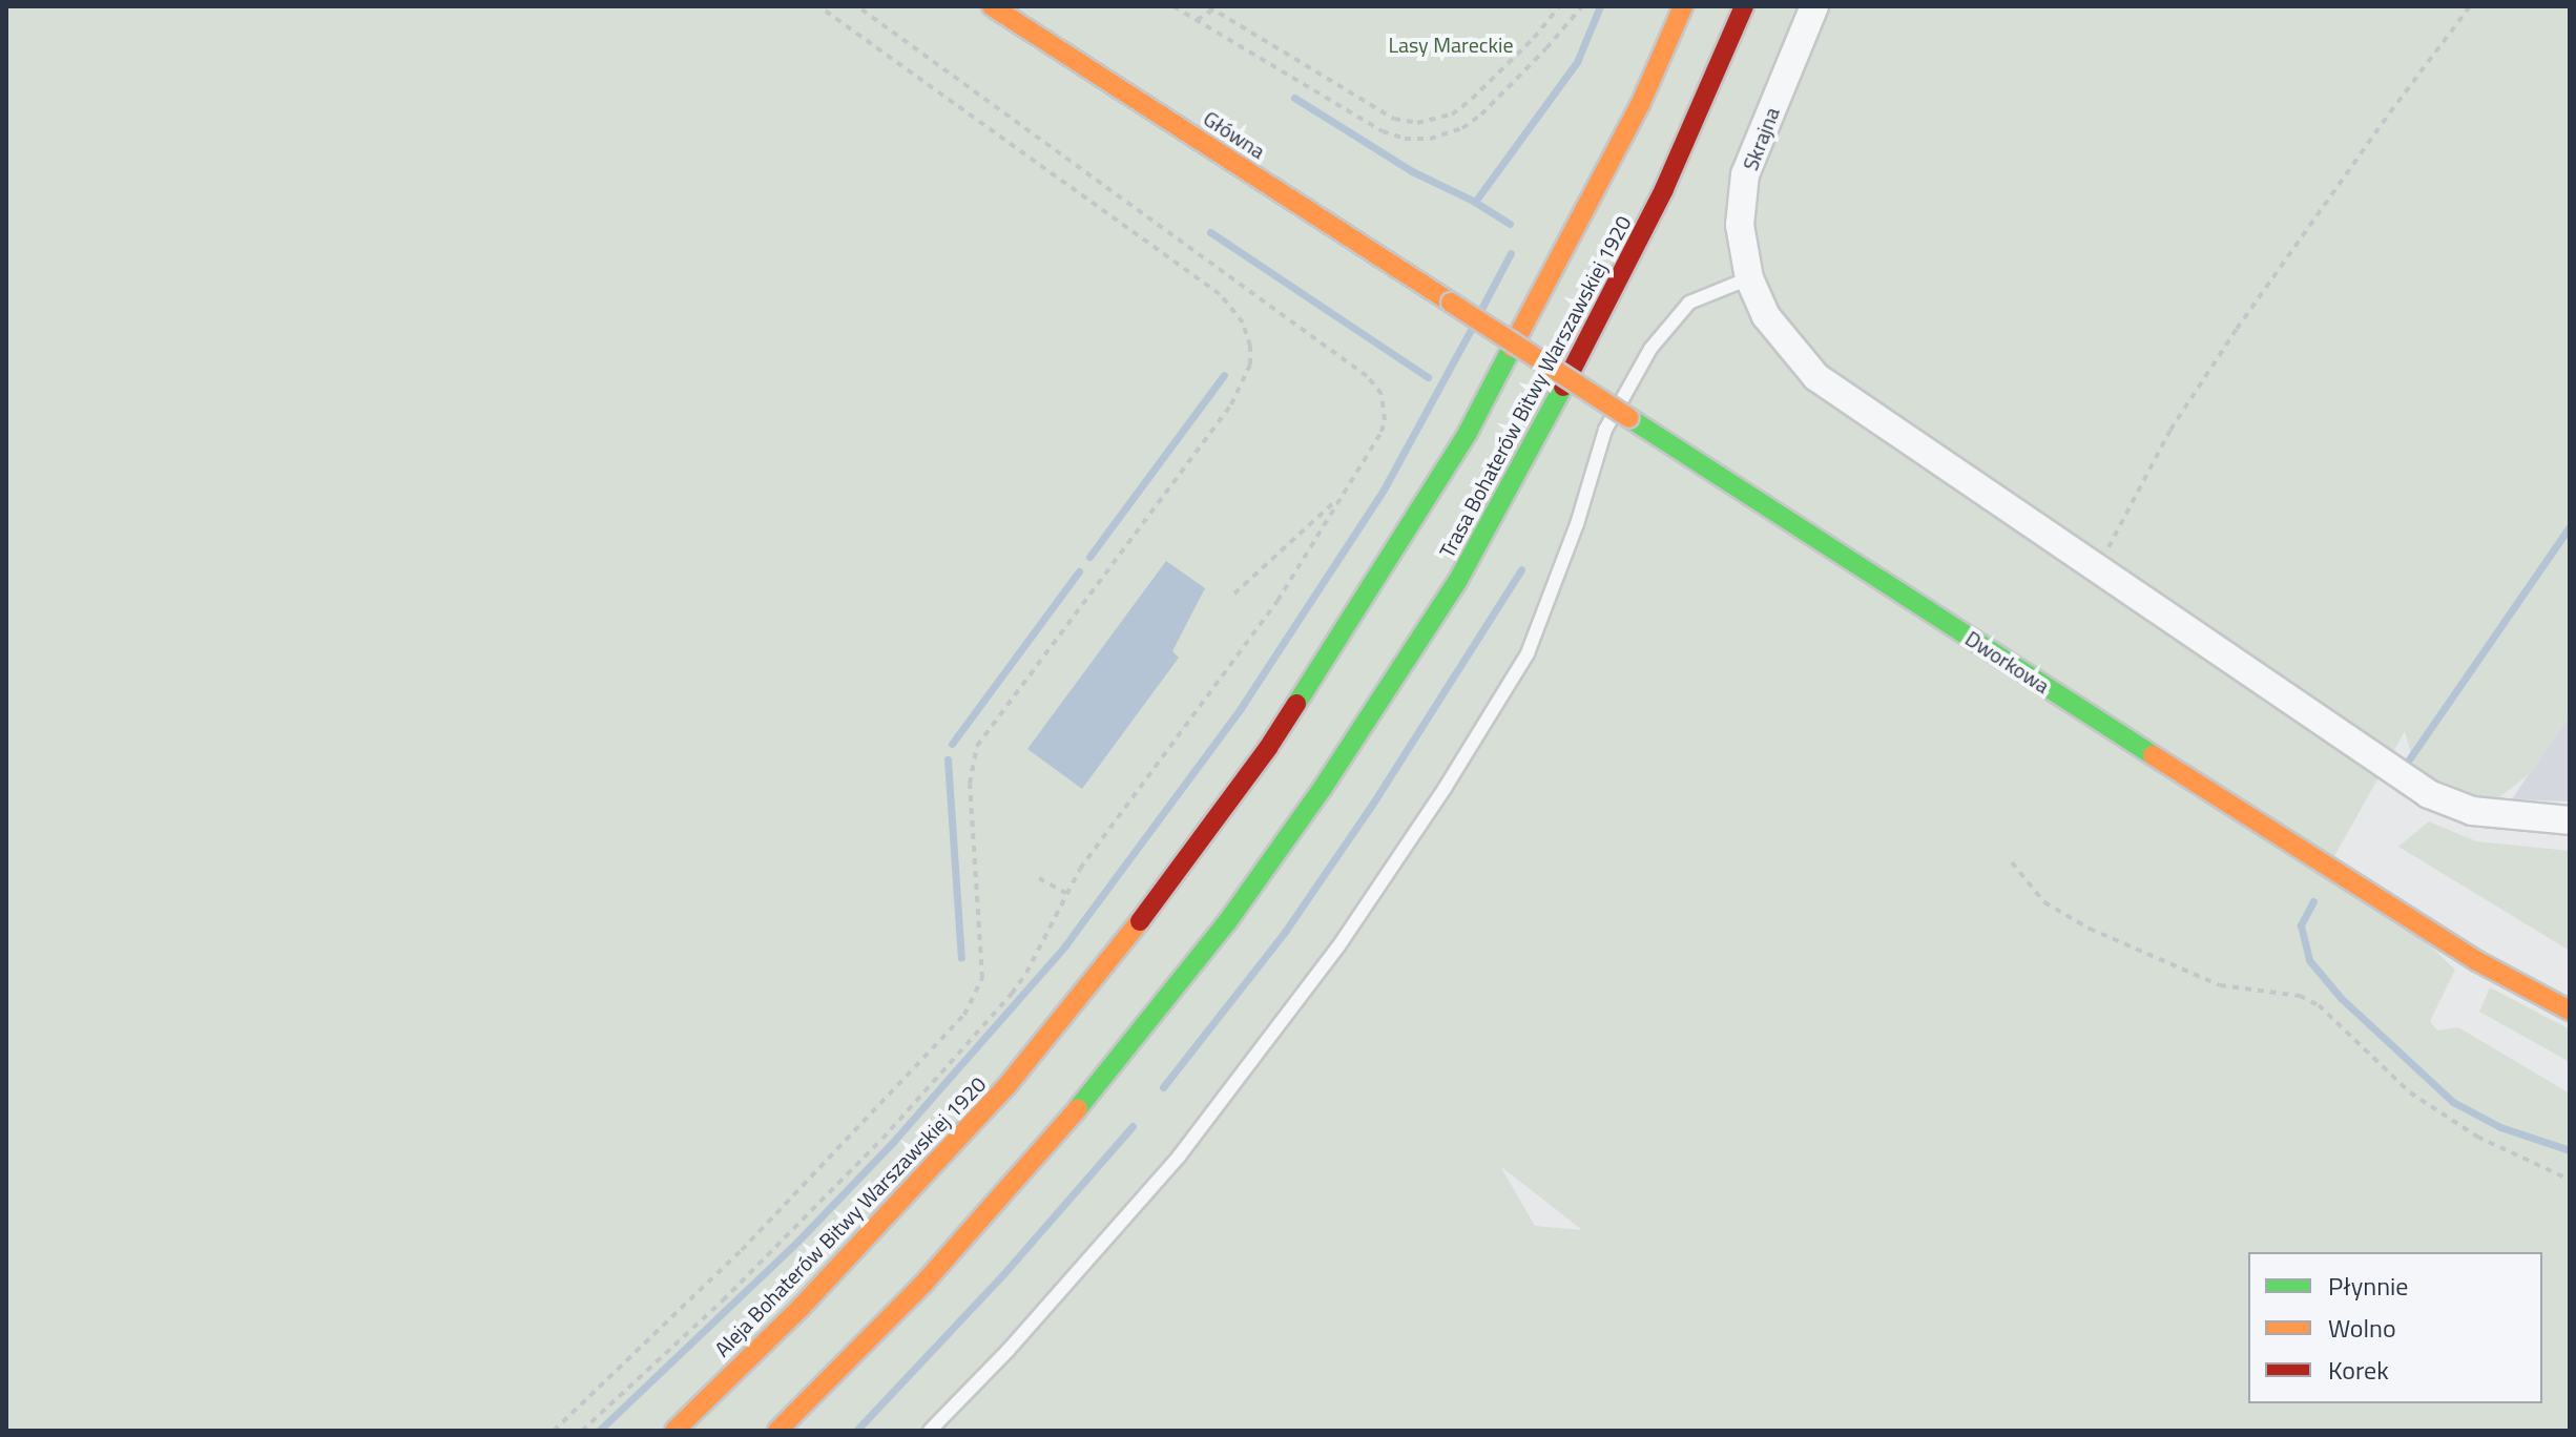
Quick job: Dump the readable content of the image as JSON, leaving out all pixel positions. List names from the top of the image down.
{
  "streets": {
    "main road": [
      "Główna",
      "Trasa Bohaterów Bitwy Warszawskiej 1920",
      "Dworkowa",
      "Aleja Bohaterów Bitwy Warszawskiej 1920"
    ],
    "street": ["Skrajna"]
  },
  "crossings": [
    ["Główna", "Dworkowa"],
    ["Trasa Bohaterów Bitwy Warszawskiej 1920", "Aleja Bohaterów Bitwy Warszawskiej 1920"]
  ],
  "parks": ["Lasy Mareckie"],
  "legend": ["Płynnie", "Wolno", "Korek"]
}
